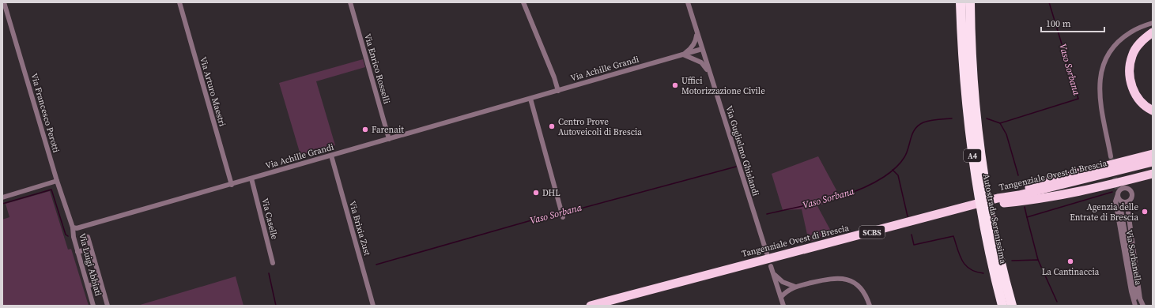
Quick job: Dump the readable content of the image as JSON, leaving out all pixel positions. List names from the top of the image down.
{
  "streets": {
    "highway": [
      "A4",
      "Tangenziale Ovest di Brescia",
      "Autostrada Serenissima",
      "SCBS"
    ],
    "street": [
      "Via Enrico Rosselli",
      "Via Achille Grandi",
      "Via Arturo Maestri",
      "Via Francesco Perotti",
      "Via Guglielmo Ghislandi",
      "Via Caselle",
      "Via Brixia Zust",
      "Via Sorbanella",
      "Via Luigi Abbiati"
    ]
  },
  "crossings": [
    ["Via Enrico Rosselli", "Via Achille Grandi"],
    ["Via Achille Grandi", "Via Arturo Maestri"],
    ["Via Achille Grandi", "Via Francesco Perotti"],
    ["Via Achille Grandi", "Via Guglielmo Ghislandi"],
    ["Via Achille Grandi", "Via Caselle"],
    ["Via Achille Grandi", "Via Brixia Zust"],
    ["Via Achille Grandi", "Via Luigi Abbiati"],
    ["Via Francesco Perotti", "Via Luigi Abbiati"]
  ],
  "water": ["Vaso Sorbana"],
  "places": [
    "Uffici Motorizzazione Civile",
    "Centro Prove Autoveicoli di Brescia",
    "Farenait",
    "DHL",
    "Agenzia delle Entrate di Brescia",
    "La Cantinaccia"
  ],
  "scale_bar": "100 m"
}
